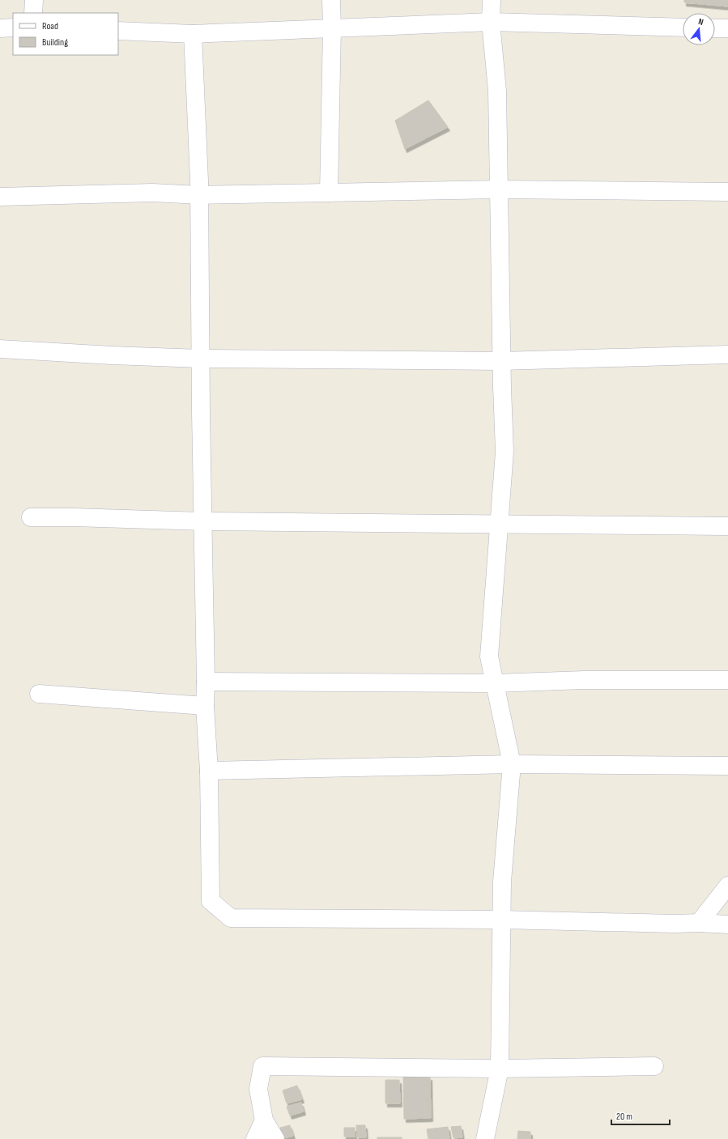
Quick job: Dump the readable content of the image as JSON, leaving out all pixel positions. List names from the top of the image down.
{
  "legend": ["Road", "Building"],
  "scale_bar": "20 m",
  "north": "top"
}
